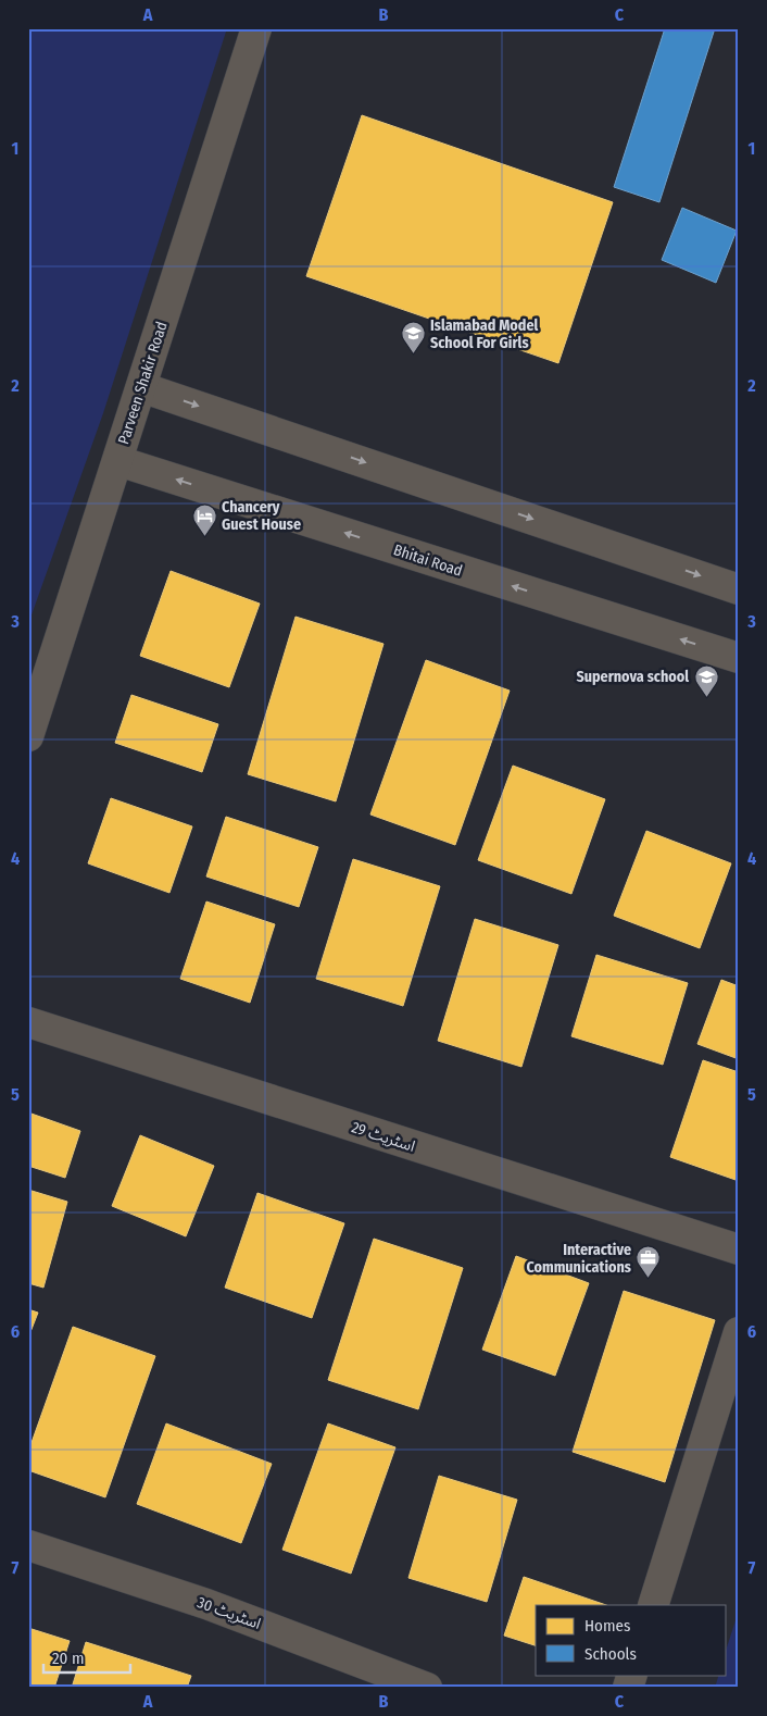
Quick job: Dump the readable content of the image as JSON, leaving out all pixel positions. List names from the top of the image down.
{
  "streets": {
    "street": [
      "Parveen Shakir Road",
      "Bhitai Road",
      "اسٹریٹ 29",
      "اسٹریٹ 30"
    ]
  },
  "crossings": [
    ["Parveen Shakir Road", "Bhitai Road"]
  ],
  "places": {
    "school or university": ["Islamabad Model School For Girls", "Supernova school"],
    "hotel": ["Chancery Guest House"],
    "office": ["Interactive Communications"]
  },
  "legend": ["Homes", "Schools"],
  "scale_bar": "20 m",
  "grid": {
    "columns": ["A", "B", "C"],
    "rows": [
      "1",
      "2",
      "3",
      "4",
      "5",
      "6",
      "7"
    ]
  }
}
